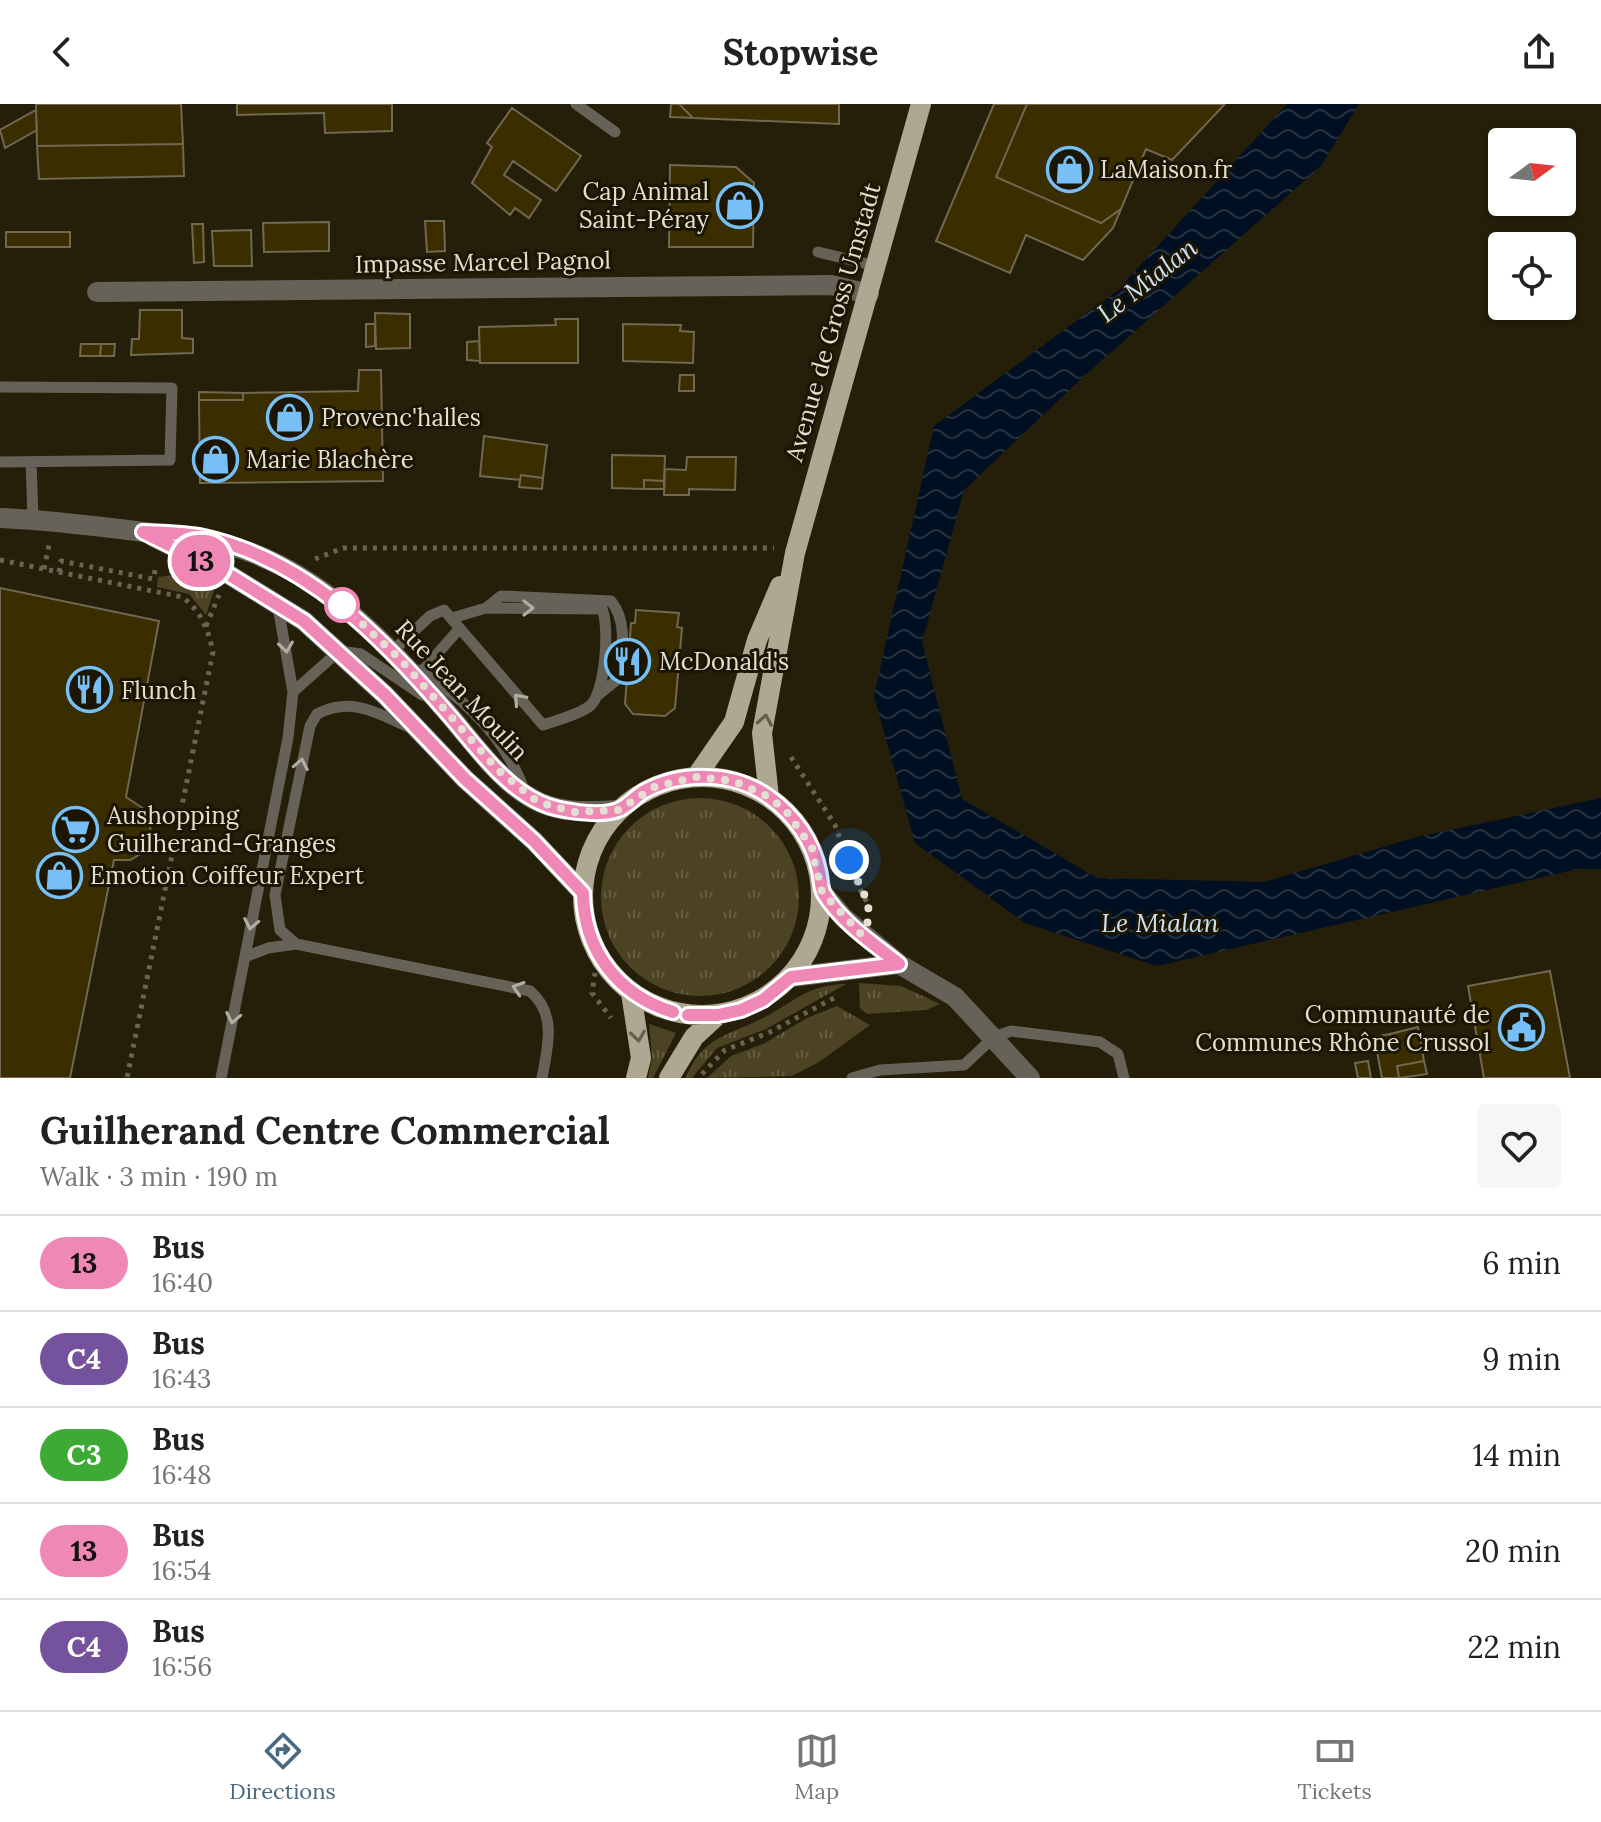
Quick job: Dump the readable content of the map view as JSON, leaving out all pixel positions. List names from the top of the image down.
{
  "streets": {
    "main road": ["Avenue de Gross Umstadt"],
    "street": ["Impasse Marcel Pagnol", "Rue Jean Moulin"]
  },
  "crossings": [
    ["Impasse Marcel Pagnol", "Avenue de Gross Umstadt"],
    ["Avenue de Gross Umstadt", "Rue Jean Moulin"]
  ],
  "water": ["Le Mialan"],
  "places": {
    "shop": [
      "LaMaison.fr",
      "Cap Animal Saint-Péray",
      "Provenc'halles",
      "Marie Blachère",
      "Emotion Coiffeur Expert"
    ],
    "restaurant": ["McDonald's", "Flunch"],
    "supermarket": ["Aushopping Guilherand-Granges"],
    "public building": ["Communauté de Communes Rhône Crussol"]
  },
  "lines": ["bus line 13"],
  "north": "right",
  "page": {
    "header": "Stopwise",
    "on_map": "13",
    "heading": ["Guilherand Centre Commercial", "Walk · 3 min · 190 m"],
    "list": [
      {
        "mark": "13",
        "name": "Bus",
        "note": "16:40",
        "value": "6 min"
      },
      {
        "mark": "C4",
        "name": "Bus",
        "note": "16:43",
        "value": "9 min"
      },
      {
        "mark": "C3",
        "name": "Bus",
        "note": "16:48",
        "value": "14 min"
      },
      {
        "mark": "13",
        "name": "Bus",
        "note": "16:54",
        "value": "20 min"
      },
      {
        "mark": "C4",
        "name": "Bus",
        "note": "16:56",
        "value": "22 min"
      }
    ],
    "tabs": ["Directions", "Map", "Tickets"]
  }
}
